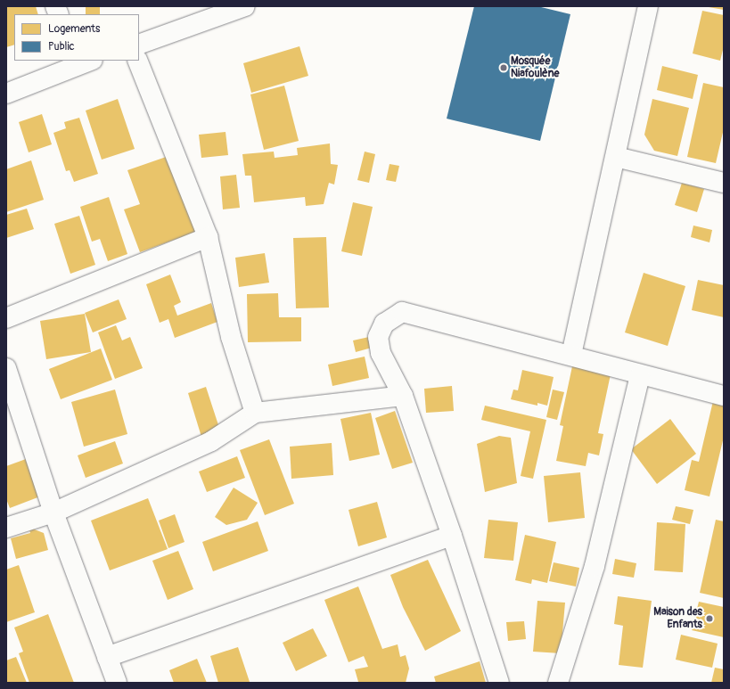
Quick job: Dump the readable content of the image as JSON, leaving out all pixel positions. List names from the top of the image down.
{
  "places": ["Mosquée Niafoulène", "Maison des Enfants"],
  "legend": ["Logements", "Public"]
}
